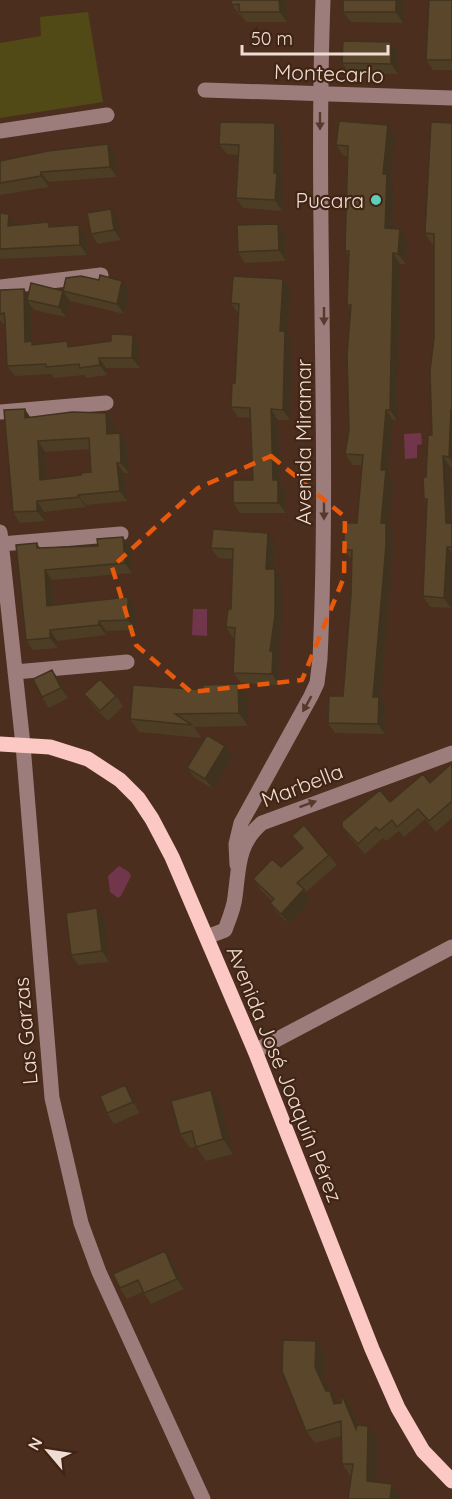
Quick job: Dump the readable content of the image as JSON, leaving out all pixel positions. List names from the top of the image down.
{
  "streets": {
    "main road": ["Avenida José Joaquín Pérez"],
    "street": [
      "Montecarlo",
      "Avenida Miramar",
      "Marbella",
      "Las Garzas"
    ]
  },
  "crossings": [
    ["Montecarlo", "Avenida Miramar"],
    ["Avenida Miramar", "Marbella"],
    ["Marbella", "Avenida José Joaquín Pérez"],
    ["Las Garzas", "Avenida José Joaquín Pérez"]
  ],
  "one_way": ["Avenida Miramar", "Marbella"],
  "places": ["Pucara"],
  "scale_bar": "50 m",
  "north": "top left"
}
